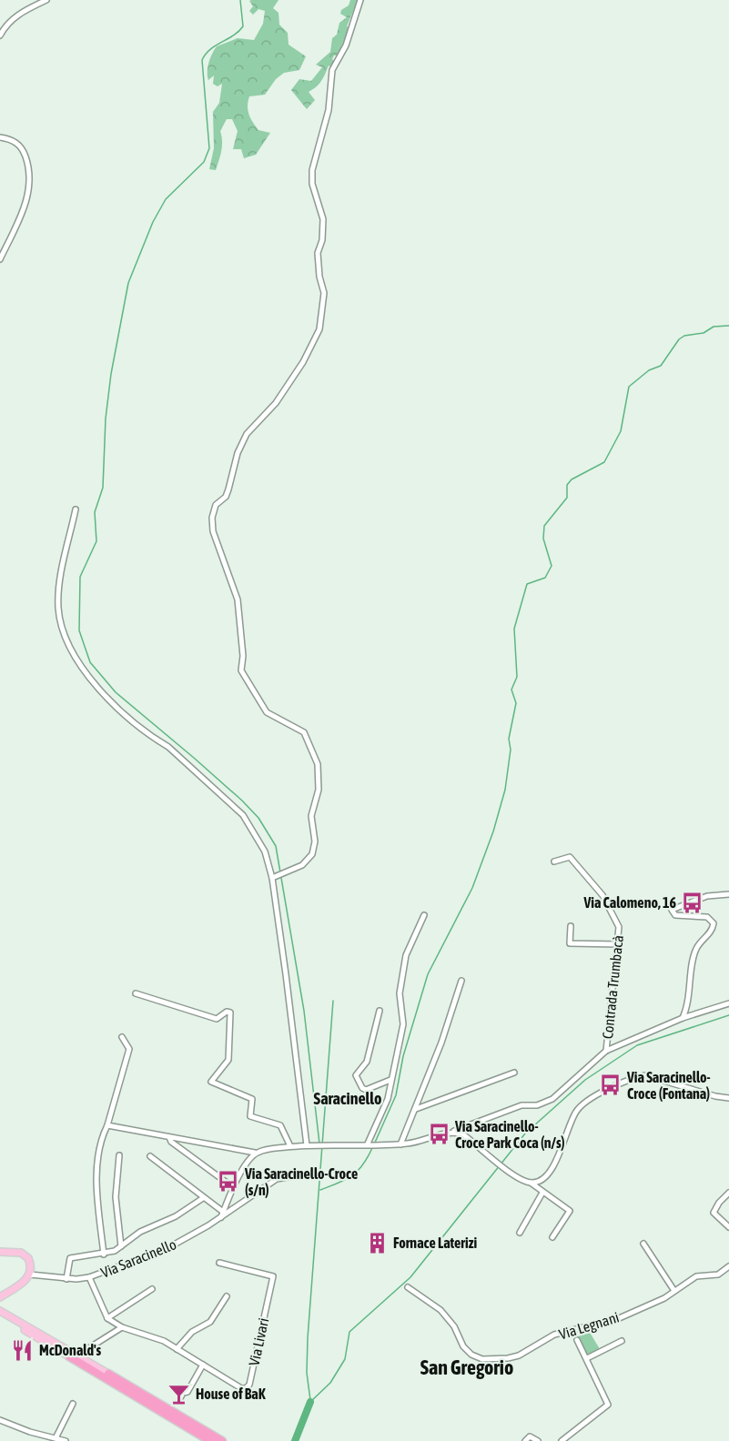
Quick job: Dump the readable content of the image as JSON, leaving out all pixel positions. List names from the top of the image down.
{
  "streets": {
    "street": [
      "Contrada Trumbacà",
      "Via Saracinello",
      "Via Legnani",
      "Via Livari"
    ]
  },
  "districts": ["Saracinello", "San Gregorio"],
  "places": {
    "bus stop": [
      "Via Calomeno, 16",
      "Via Saracinello- Croce (Fontana)",
      "Via Saracinello- Croce Park Coca (n/s)",
      "Via Saracinello-Croce (s/n)"
    ],
    "building": ["Fornace Laterizi"],
    "restaurant": ["McDonald's"],
    "bar": ["House of BaK"]
  }
}
